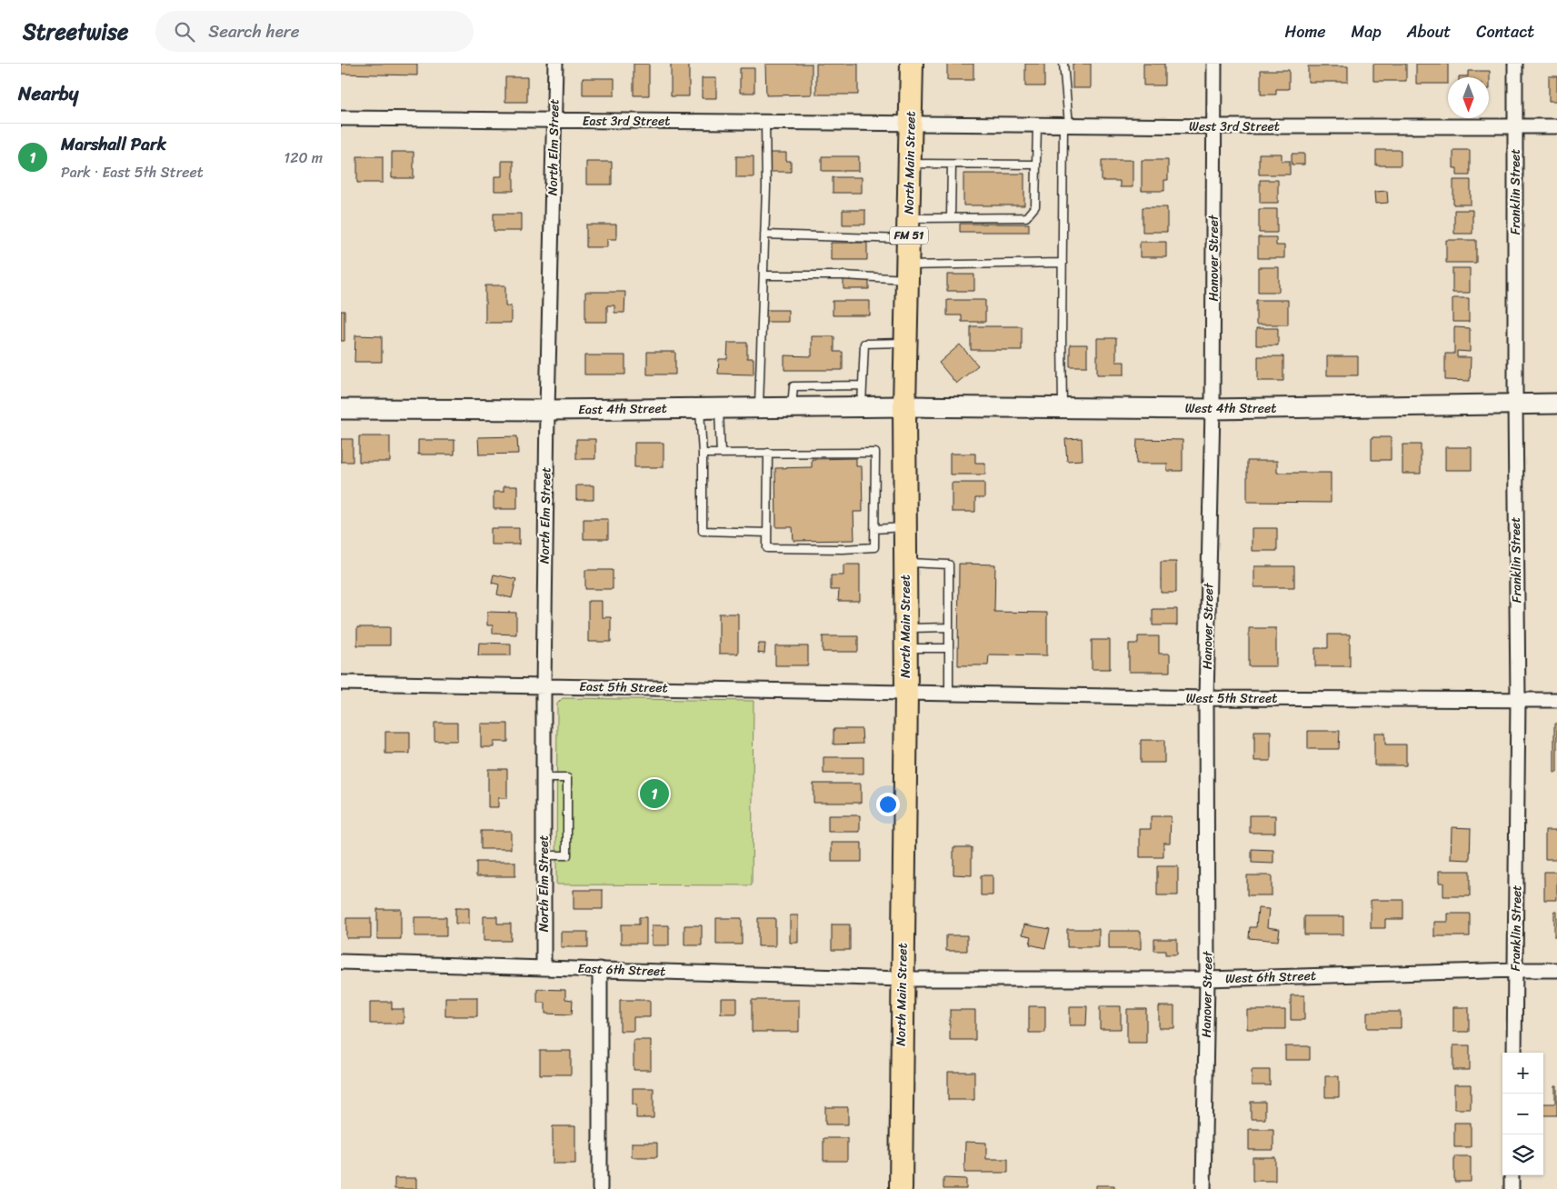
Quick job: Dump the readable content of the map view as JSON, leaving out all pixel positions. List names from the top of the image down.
{
  "streets": {
    "main road": [
      "North Main Street",
      "FM 51",
      "West 4th Street",
      "East 4th Street"
    ],
    "street": [
      "East 3rd Street",
      "West 3rd Street",
      "North Elm Street",
      "Franklin Street",
      "Hanover Street",
      "East 5th Street",
      "West 5th Street",
      "East 6th Street",
      "West 6th Street"
    ]
  },
  "crossings": [
    ["East 3rd Street", "West 3rd Street"],
    ["East 3rd Street", "North Elm Street"],
    ["East 3rd Street", "North Main Street"],
    ["West 3rd Street", "North Main Street"],
    ["West 3rd Street", "Franklin Street"],
    ["West 3rd Street", "Hanover Street"],
    ["North Elm Street", "East 4th Street"],
    ["North Elm Street", "East 5th Street"],
    ["North Elm Street", "East 6th Street"],
    ["North Main Street", "West 4th Street"],
    ["North Main Street", "East 4th Street"],
    ["North Main Street", "East 5th Street"],
    ["North Main Street", "West 5th Street"],
    ["North Main Street", "East 6th Street"],
    ["North Main Street", "West 6th Street"],
    ["Franklin Street", "West 4th Street"],
    ["Franklin Street", "West 5th Street"],
    ["Franklin Street", "West 6th Street"],
    ["Hanover Street", "West 4th Street"],
    ["Hanover Street", "West 5th Street"],
    ["Hanover Street", "West 6th Street"],
    ["West 4th Street", "East 4th Street"],
    ["East 5th Street", "West 5th Street"],
    ["East 6th Street", "West 6th Street"]
  ],
  "north": "bottom",
  "page": {
    "header": "Streetwise",
    "search": "Search here",
    "nav": [
      "Home",
      "Map",
      "About",
      "Contact"
    ],
    "heading": "Nearby",
    "list": [
      {
        "mark": "1",
        "name": "Marshall Park",
        "note": "Park · East 5th Street",
        "value": "120 m"
      }
    ],
    "pins": "1",
    "map_buttons": ["+", "−"]
  }
}
